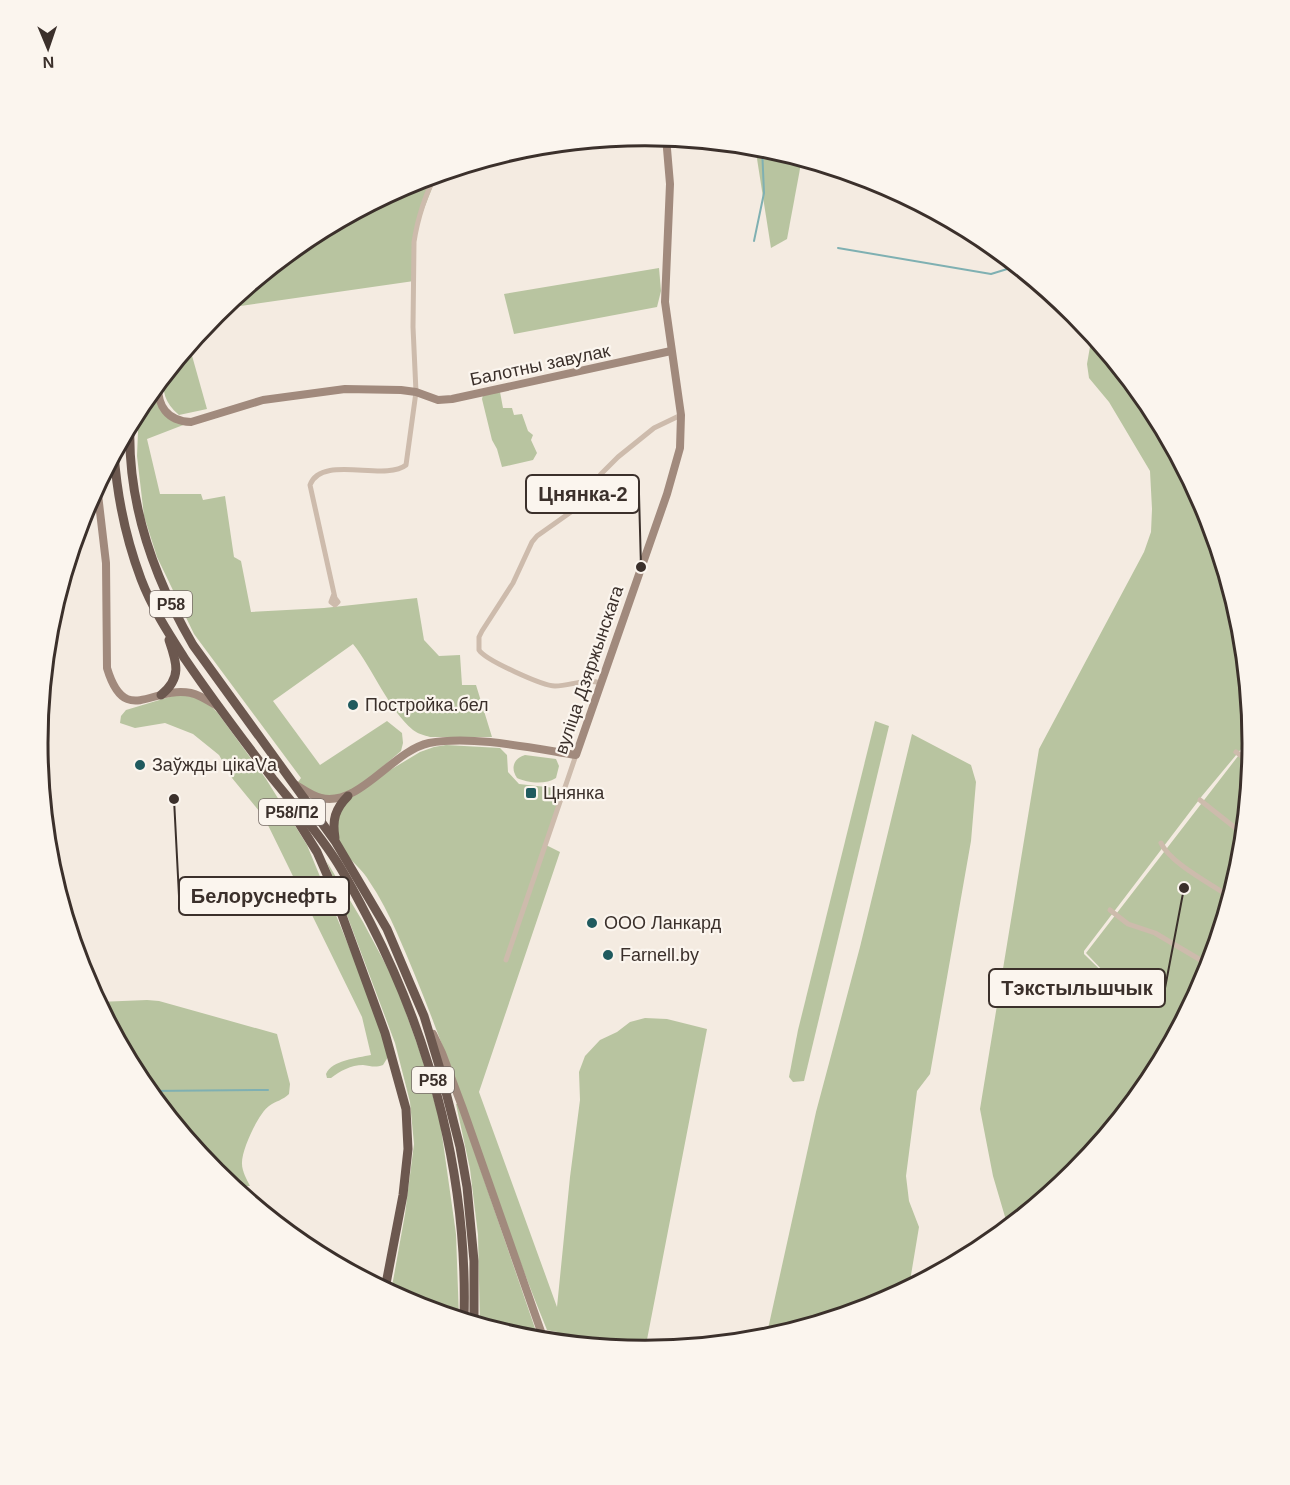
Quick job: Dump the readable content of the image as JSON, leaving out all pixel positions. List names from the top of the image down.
{
  "streets": {
    "highway": ["Р58", "Р58/П2"],
    "main road": ["Балотны завулак", "вуліца Дзяржынскага"]
  },
  "crossings": [
    ["Балотны завулак", "вуліца Дзяржынскага"],
    ["Р58", "Р58/П2"]
  ],
  "places": {
    "other": [
      "Цнянка-2",
      "Постройка.бел",
      "Заўжды цікаVа",
      "Белоруснефть",
      "Тэкстыльшчык",
      "ООО Ланкард",
      "Farnell.by"
    ],
    "transit": ["Цнянка"]
  },
  "north": "bottom"
}
